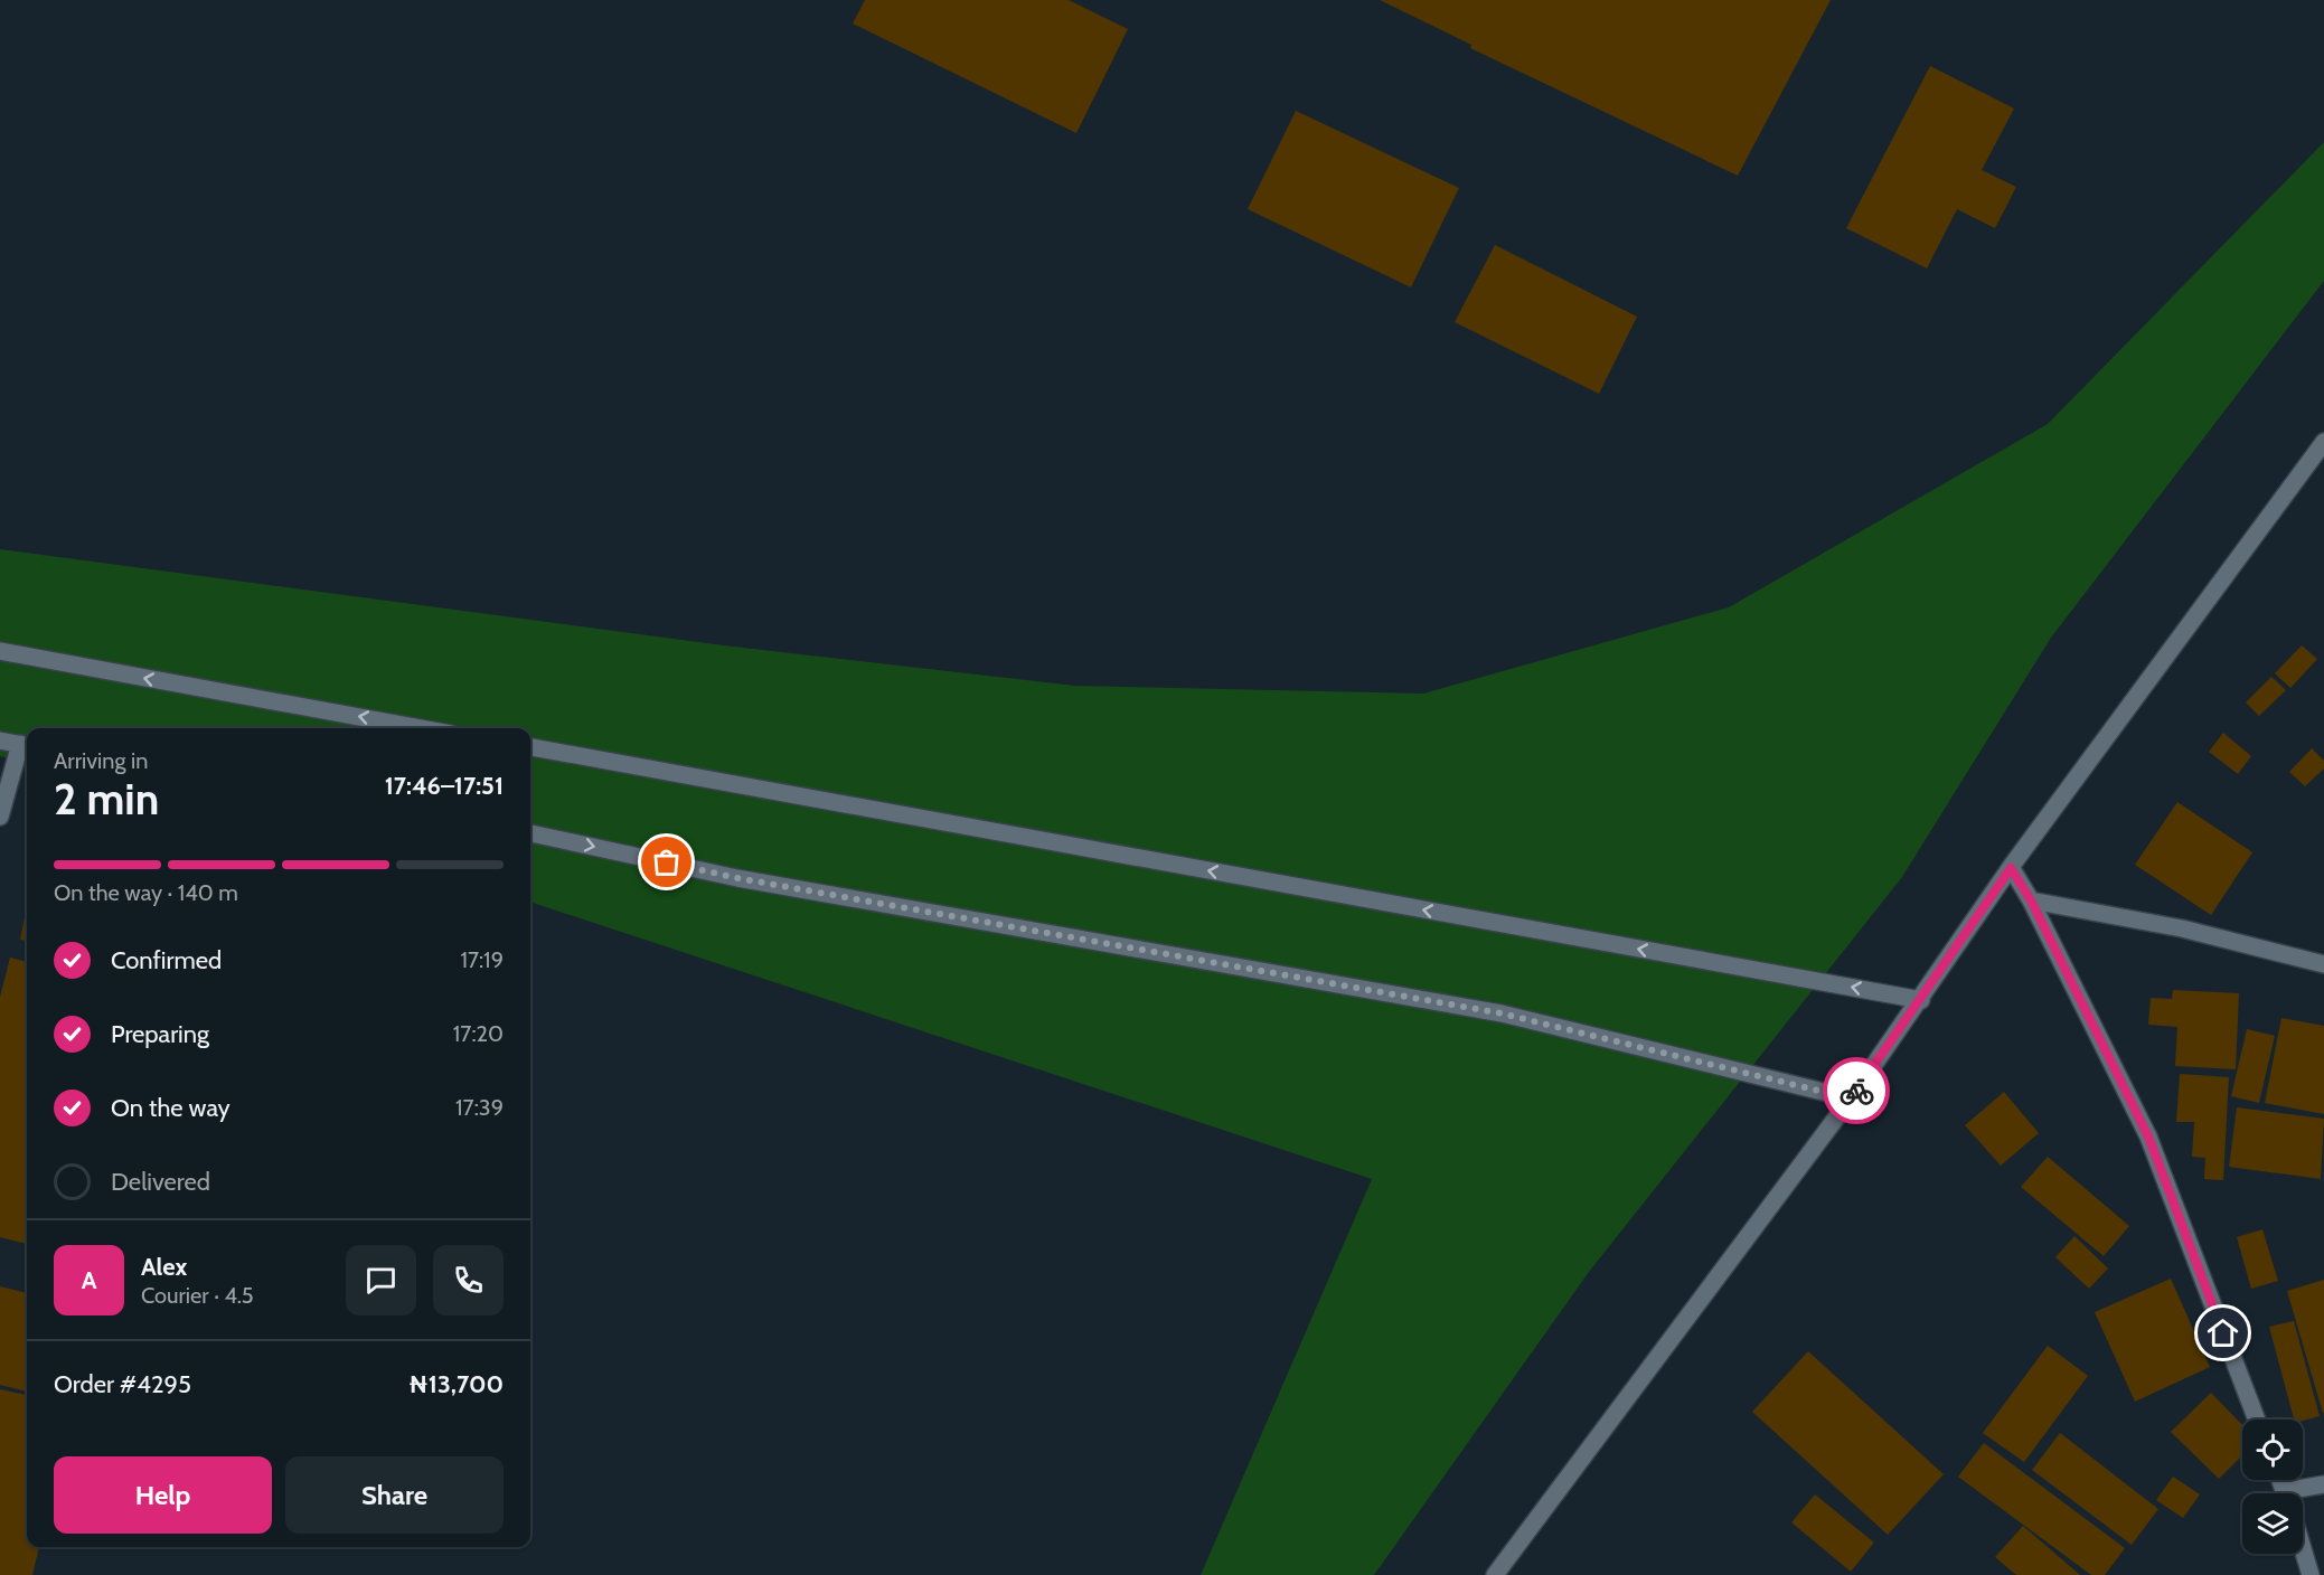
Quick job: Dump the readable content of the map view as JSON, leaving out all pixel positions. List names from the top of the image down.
{
  "page": {
    "heading": ["2 min", "Arriving in", "17:46–17:51"],
    "panel": [
      "Alex",
      "Courier · 4.5",
      "Order #4295",
      "₦13,700"
    ],
    "bar": "On the way · 140 m",
    "list": [
      ["Confirmed", "17:19"],
      ["Preparing", "17:20"],
      ["On the way", "17:39"],
      "Delivered"
    ],
    "round": "A",
    "buttons": ["Help", "Share"]
  }
}
